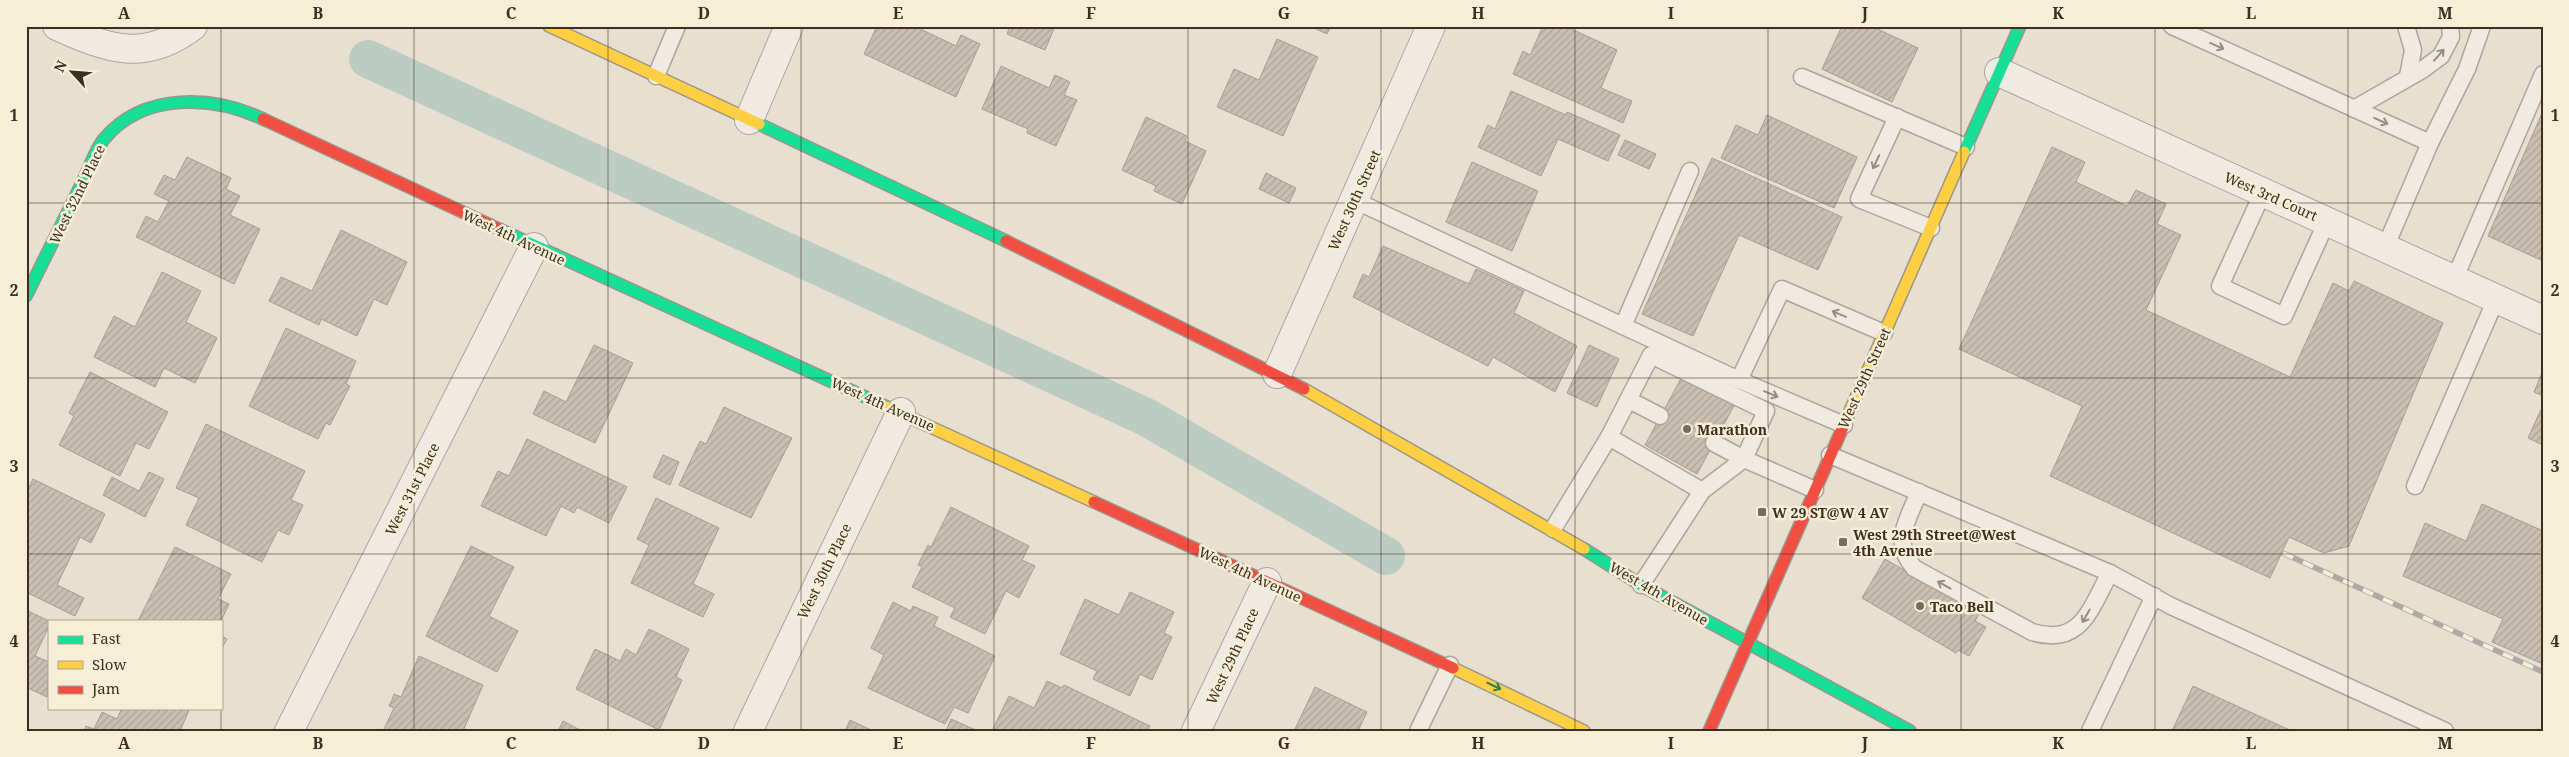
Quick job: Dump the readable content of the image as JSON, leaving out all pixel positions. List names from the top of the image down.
{
  "streets": {
    "street": [
      "West 32nd Place",
      "West 3rd Court",
      "West 30th Street",
      "West 4th Avenue",
      "West 29th Street",
      "West 31st Place",
      "West 30th Place",
      "West 29th Place"
    ]
  },
  "crossings": [
    ["West 32nd Place", "West 4th Avenue"],
    ["West 3rd Court", "West 29th Street"],
    ["West 30th Street", "West 4th Avenue"],
    ["West 4th Avenue", "West 29th Street"],
    ["West 4th Avenue", "West 31st Place"],
    ["West 4th Avenue", "West 30th Place"],
    ["West 4th Avenue", "West 29th Place"]
  ],
  "places": {
    "other": ["Marathon", "Taco Bell"],
    "transit": ["W 29 ST@W 4 AV", "West 29th Street@West 4th Avenue"]
  },
  "legend": ["Fast", "Slow", "Jam"],
  "north": "top left",
  "grid": {
    "columns": [
      "A",
      "B",
      "C",
      "D",
      "E",
      "F",
      "G",
      "H",
      "I",
      "J",
      "K",
      "L",
      "M"
    ],
    "rows": [
      "1",
      "2",
      "3",
      "4"
    ]
  }
}
